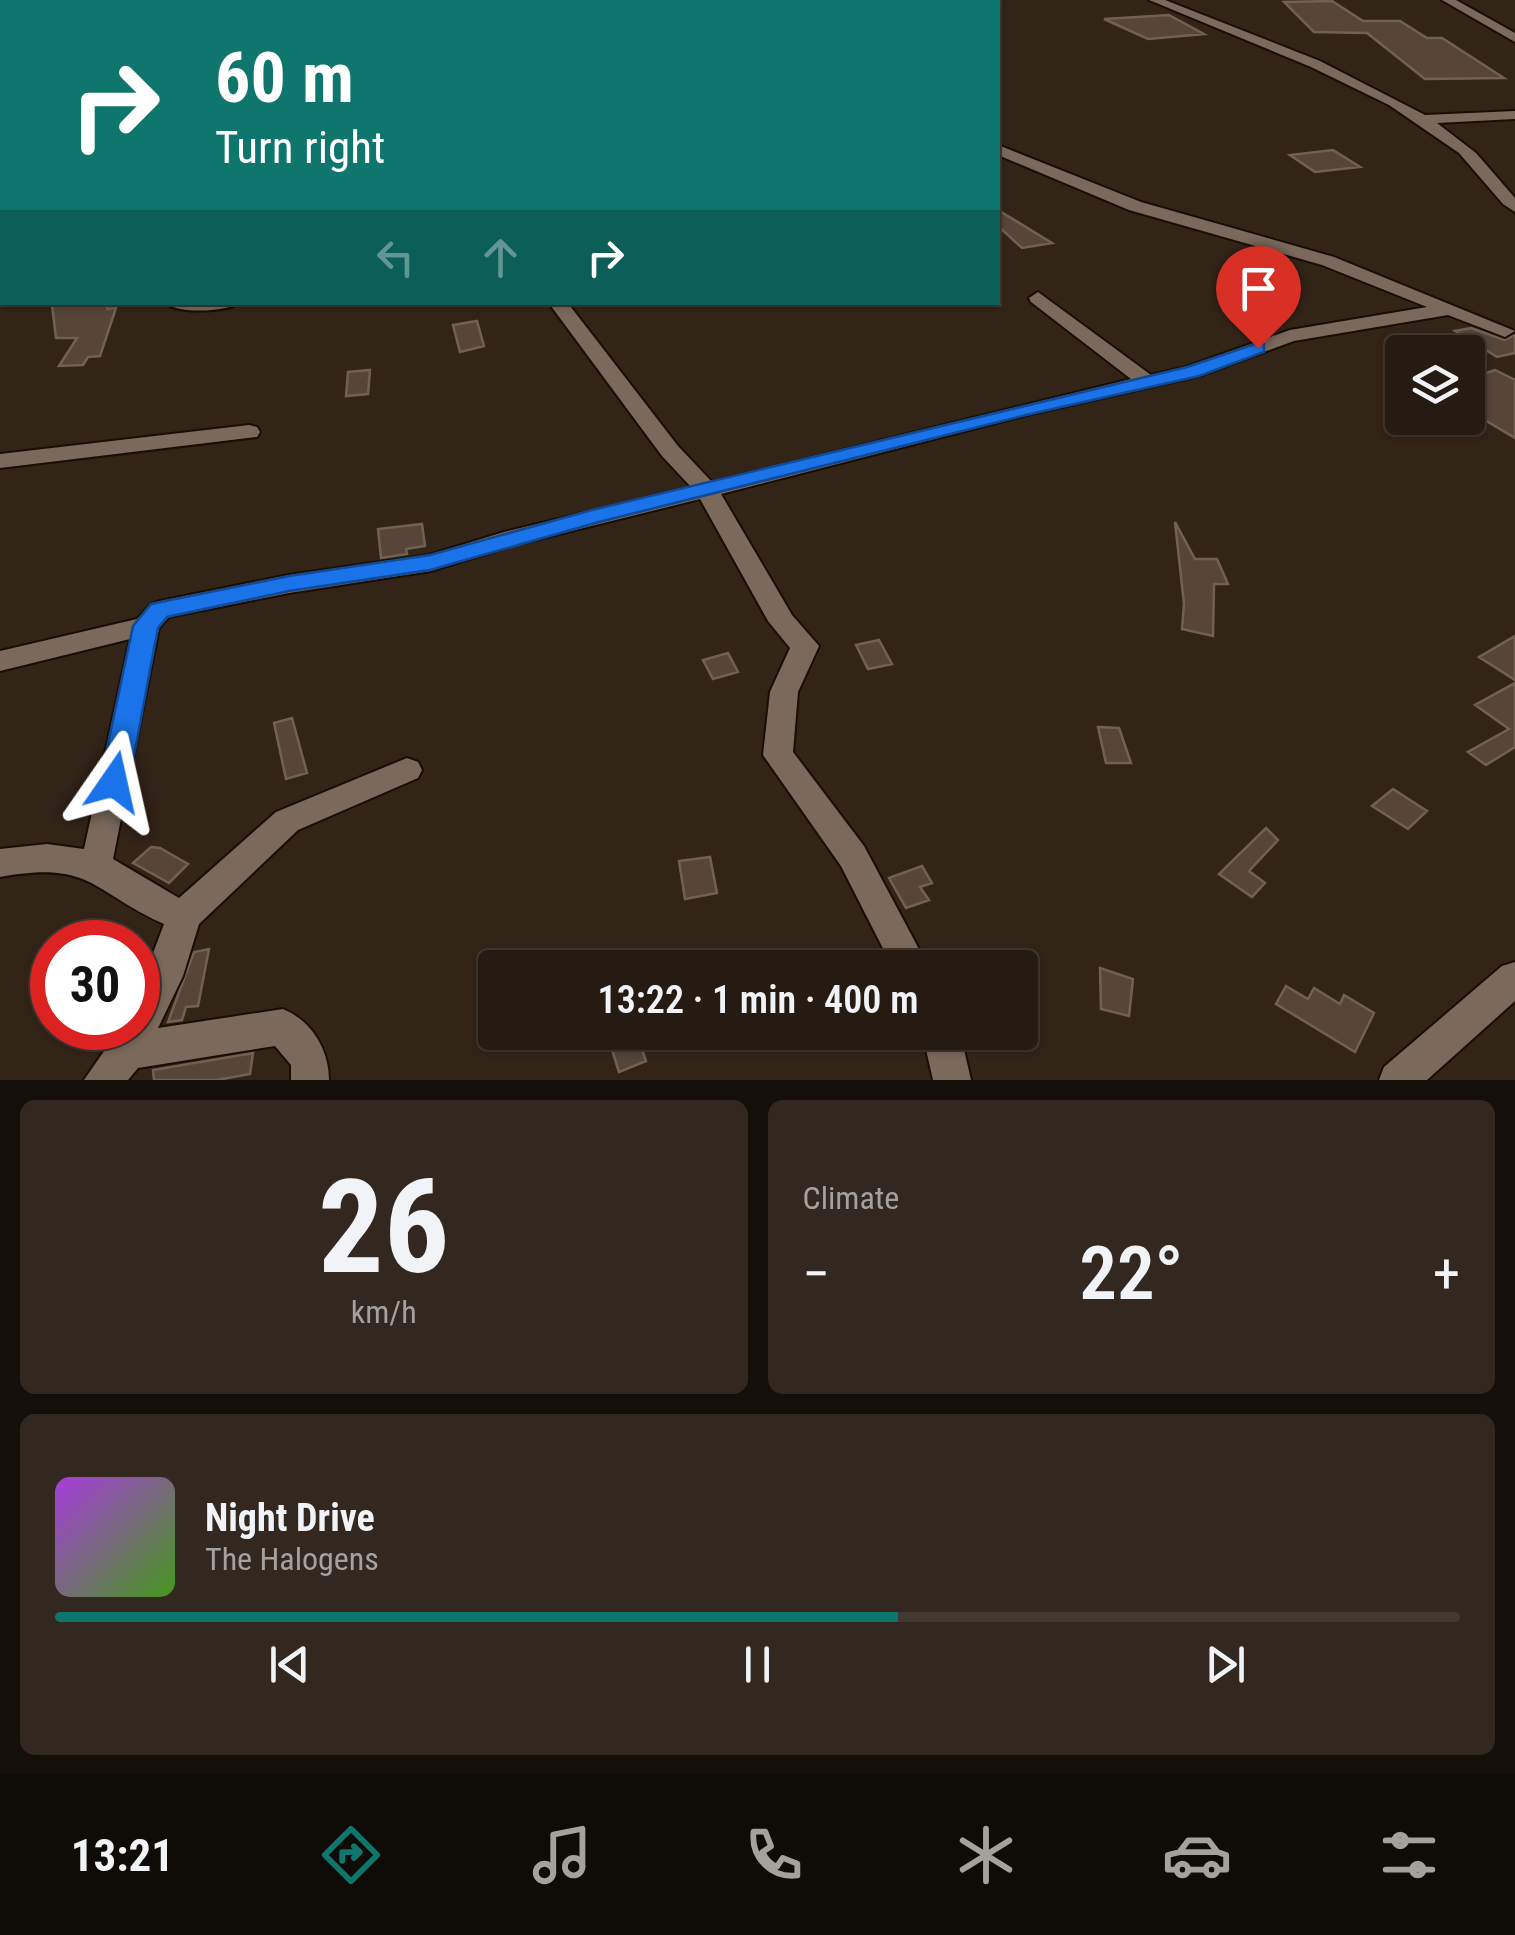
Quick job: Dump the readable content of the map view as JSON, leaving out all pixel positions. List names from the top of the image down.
{
  "page": {
    "turn": ["60 m", "Turn right"],
    "limit": "30",
    "trip": "13:22 · 1 min · 400 m",
    "tile": [
      ["26", "km/h"],
      "Climate"
    ],
    "heat": ["−", "22°", "+"],
    "song": ["Night Drive", "The Halogens"],
    "tabs": "13:21"
  }
}
